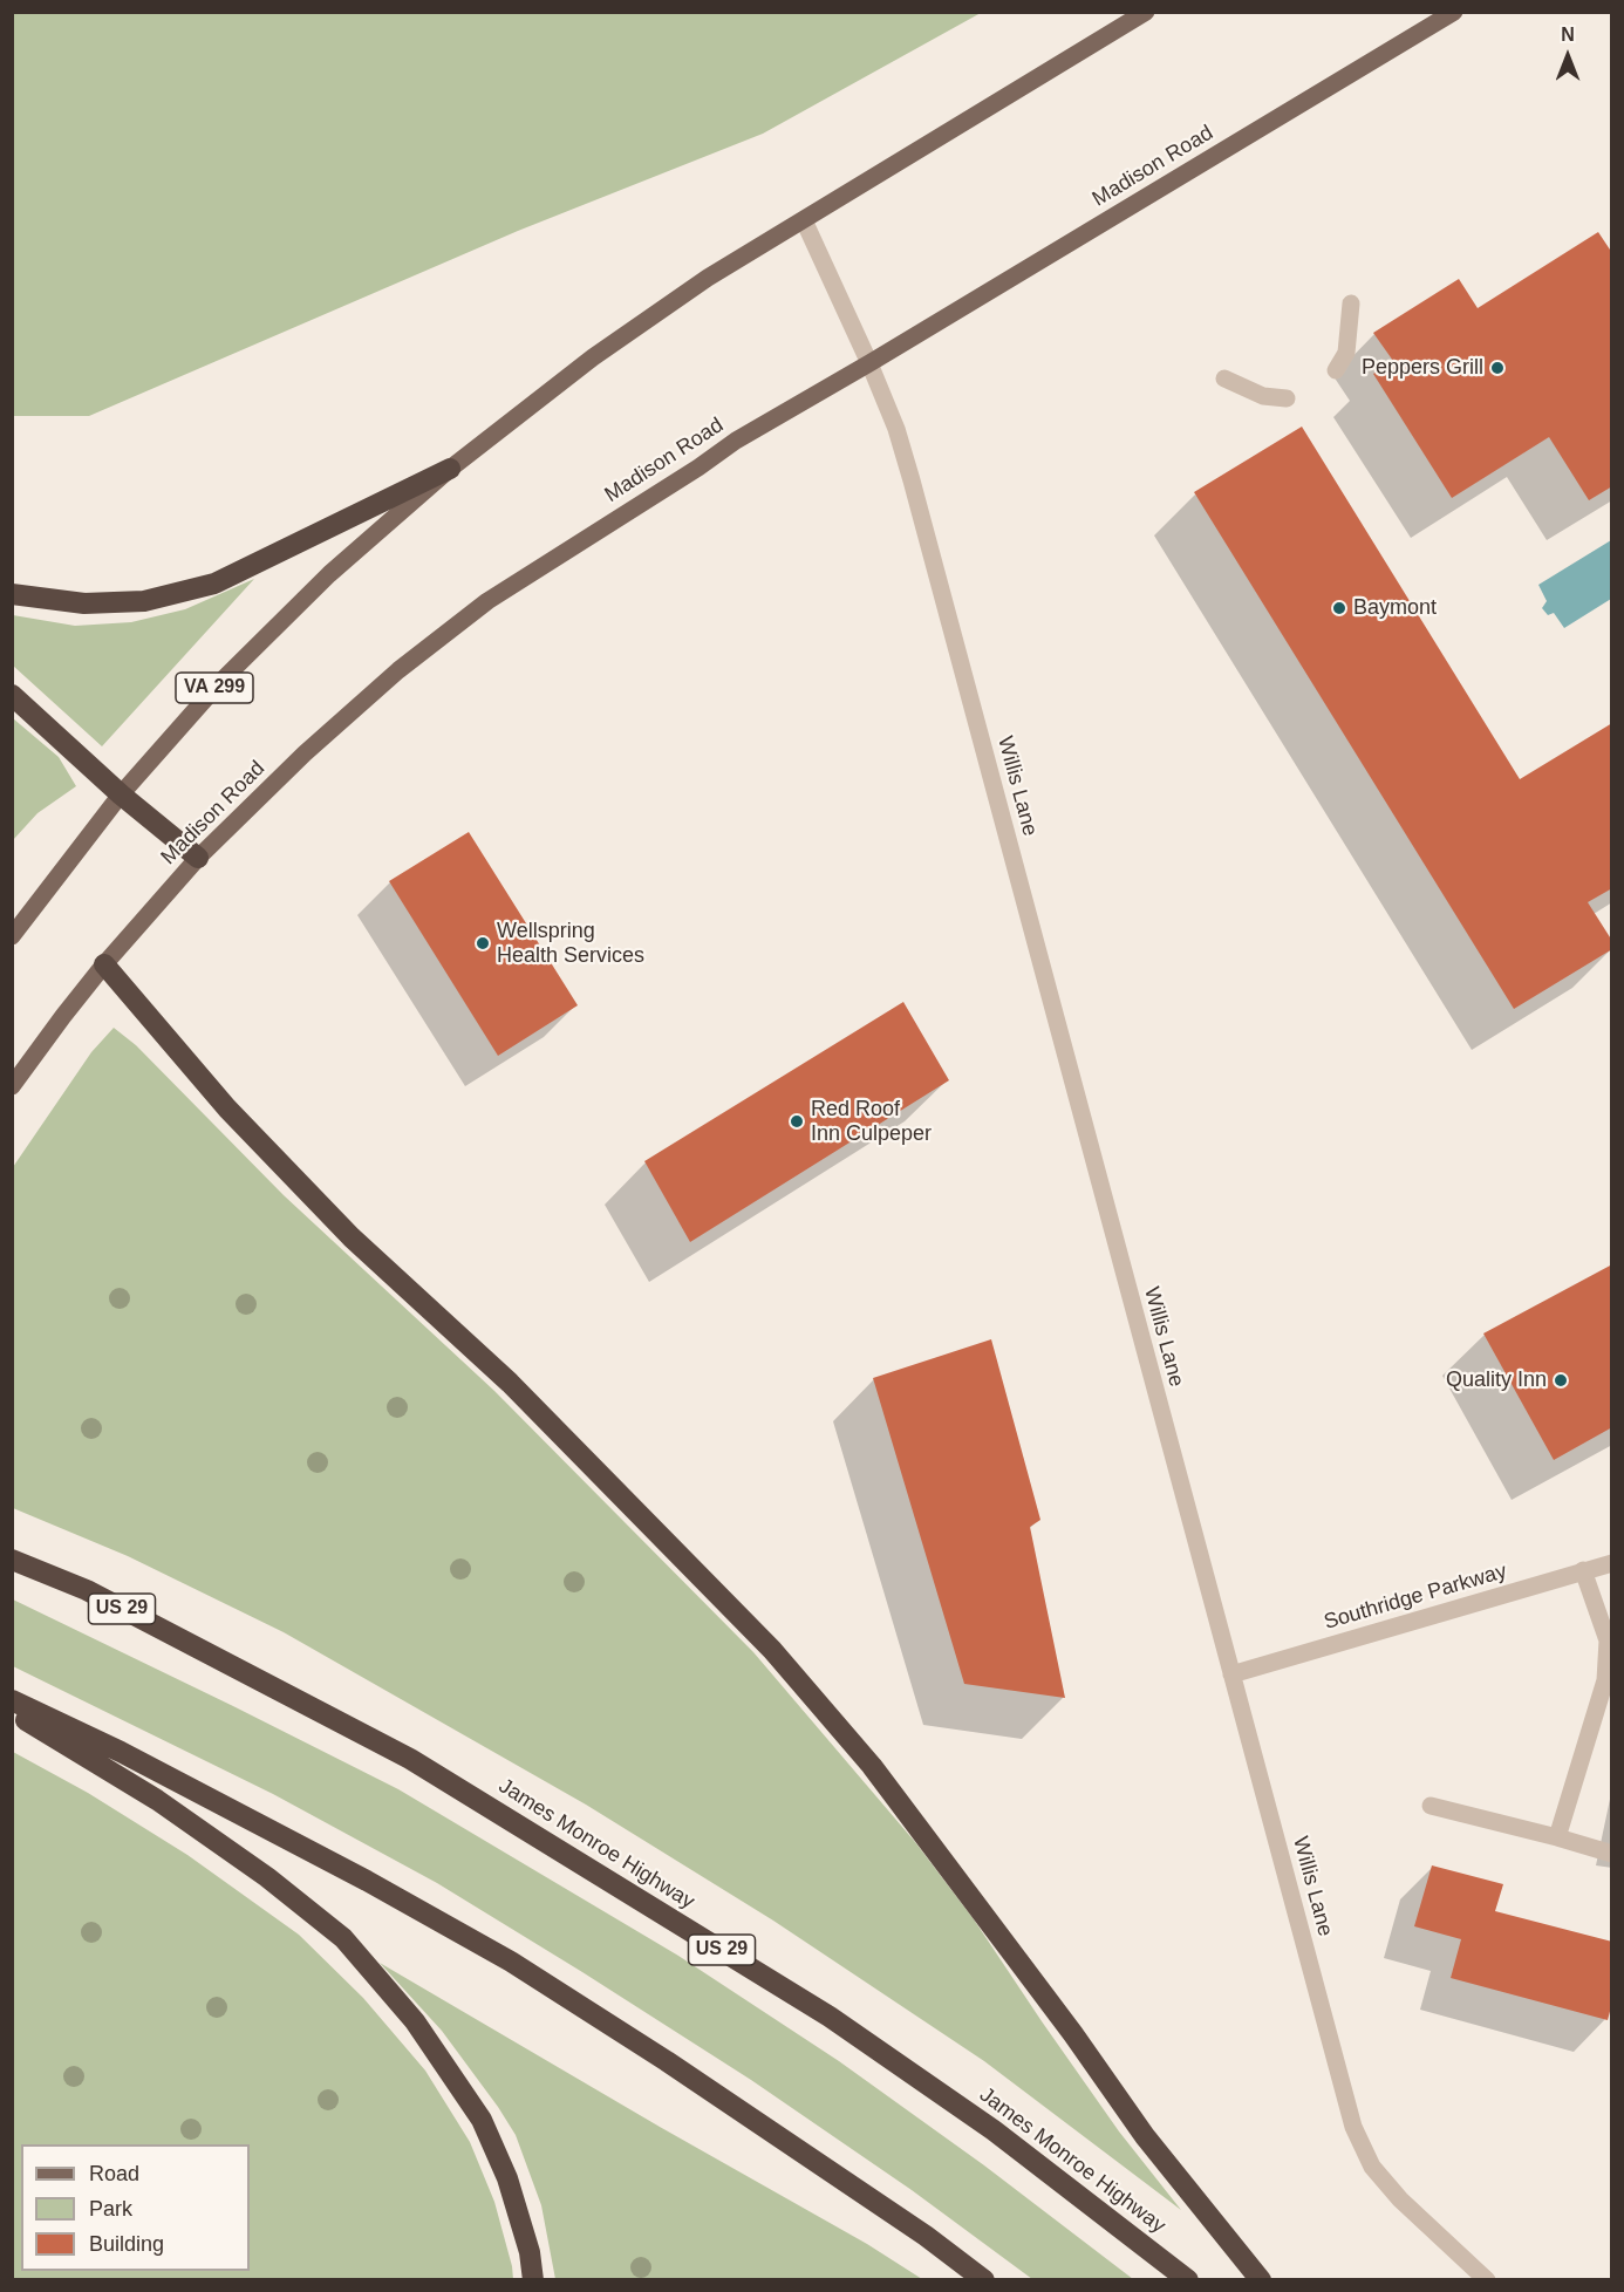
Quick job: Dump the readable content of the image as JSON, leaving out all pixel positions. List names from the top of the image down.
{
  "streets": {
    "highway": ["US 29", "James Monroe Highway"],
    "main road": ["Madison Road", "VA 299"],
    "street": ["Willis Lane", "Southridge Parkway"]
  },
  "crossings": [
    ["Madison Road", "Willis Lane"],
    ["Willis Lane", "Southridge Parkway"]
  ],
  "places": [
    "Peppers Grill",
    "Baymont",
    "Wellspring Health Services",
    "Red Roof Inn Culpeper",
    "Quality Inn"
  ],
  "legend": ["Road", "Park", "Building"],
  "north": "top"
}
